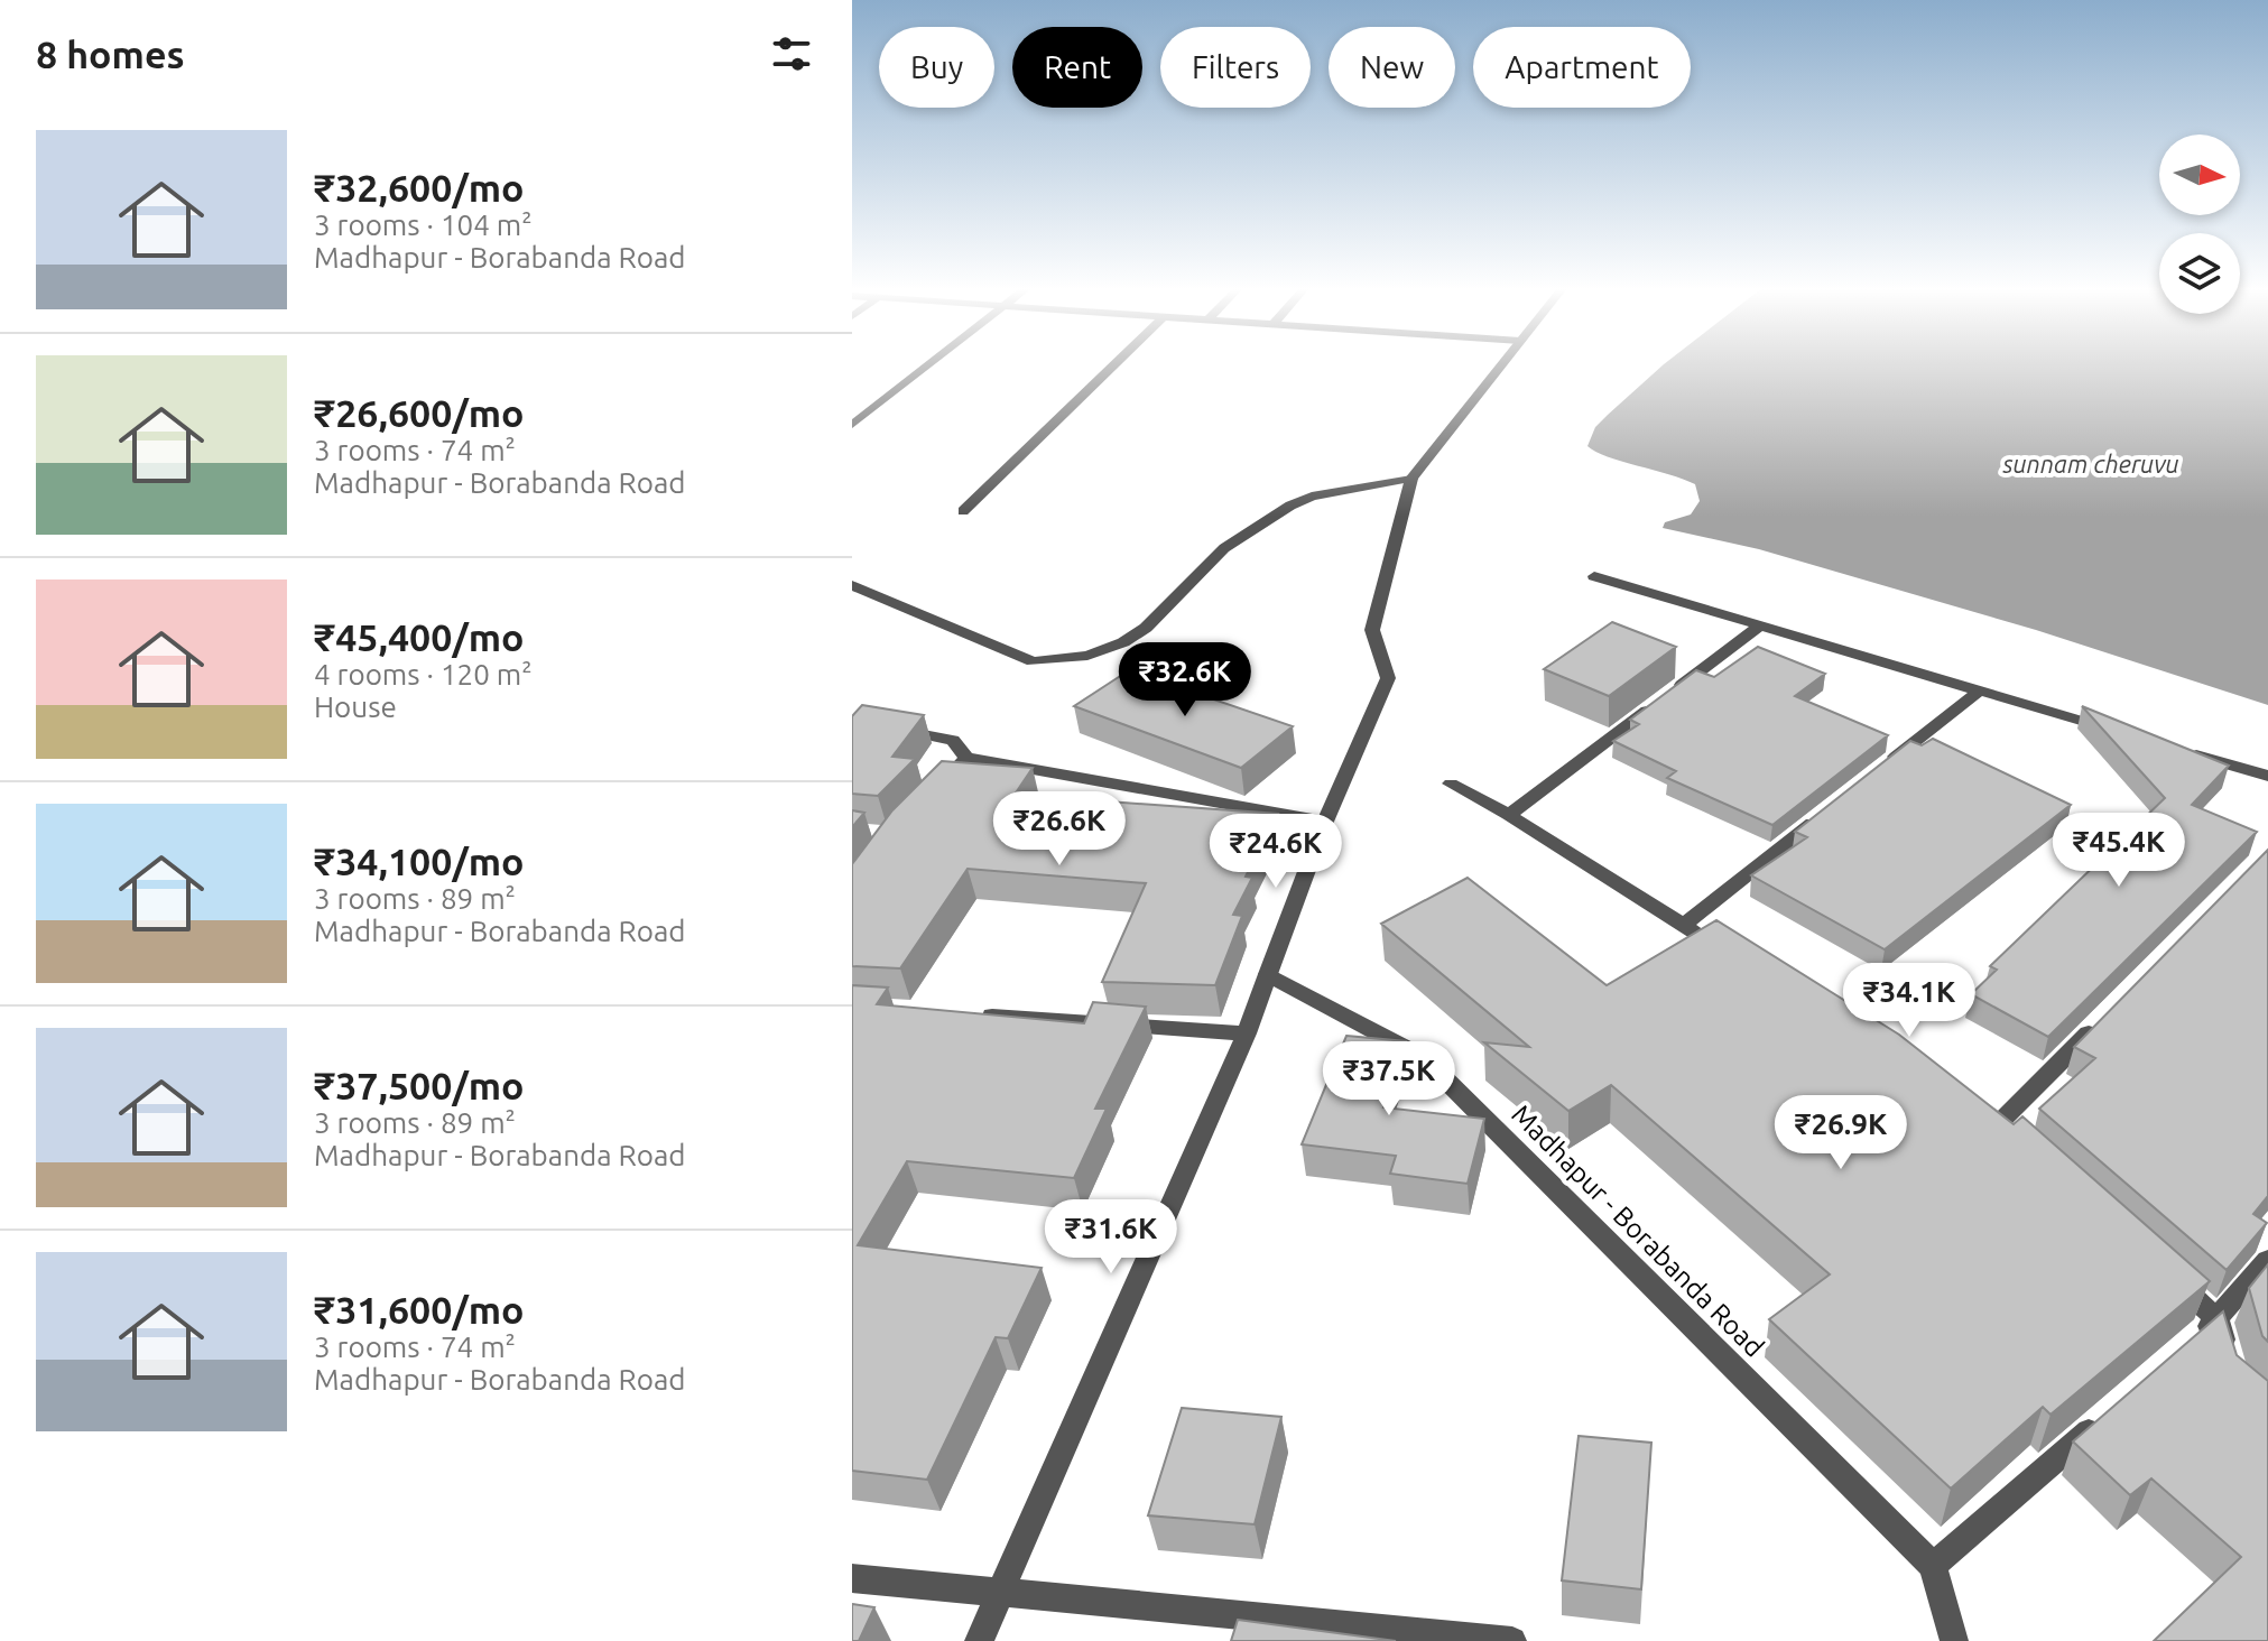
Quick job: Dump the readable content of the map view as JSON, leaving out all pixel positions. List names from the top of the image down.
{
  "streets": {
    "street": ["Madhapur - Borabanda Road"]
  },
  "water": ["sunnam cheruvu"],
  "north": "right",
  "page": {
    "heading": "8 homes",
    "chip": [
      "Buy",
      "Rent",
      "Filters",
      "New",
      "Apartment"
    ],
    "list": [
      {
        "name": "₹32,600/mo",
        "note": "3 rooms · 104 m² · Madhapur - Borabanda Road"
      },
      {
        "name": "₹26,600/mo",
        "note": "3 rooms · 74 m² · Madhapur - Borabanda Road"
      },
      {
        "name": "₹45,400/mo",
        "note": "4 rooms · 120 m² · House"
      },
      {
        "name": "₹34,100/mo",
        "note": "3 rooms · 89 m² · Madhapur - Borabanda Road"
      },
      {
        "name": "₹37,500/mo",
        "note": "3 rooms · 89 m² · Madhapur - Borabanda Road"
      },
      {
        "name": "₹31,600/mo",
        "note": "3 rooms · 74 m² · Madhapur - Borabanda Road"
      }
    ],
    "price": [
      "₹32.6K",
      "₹26.6K",
      "₹45.4K",
      "₹24.6K",
      "₹34.1K",
      "₹37.5K",
      "₹26.9K",
      "₹31.6K"
    ]
  }
}
